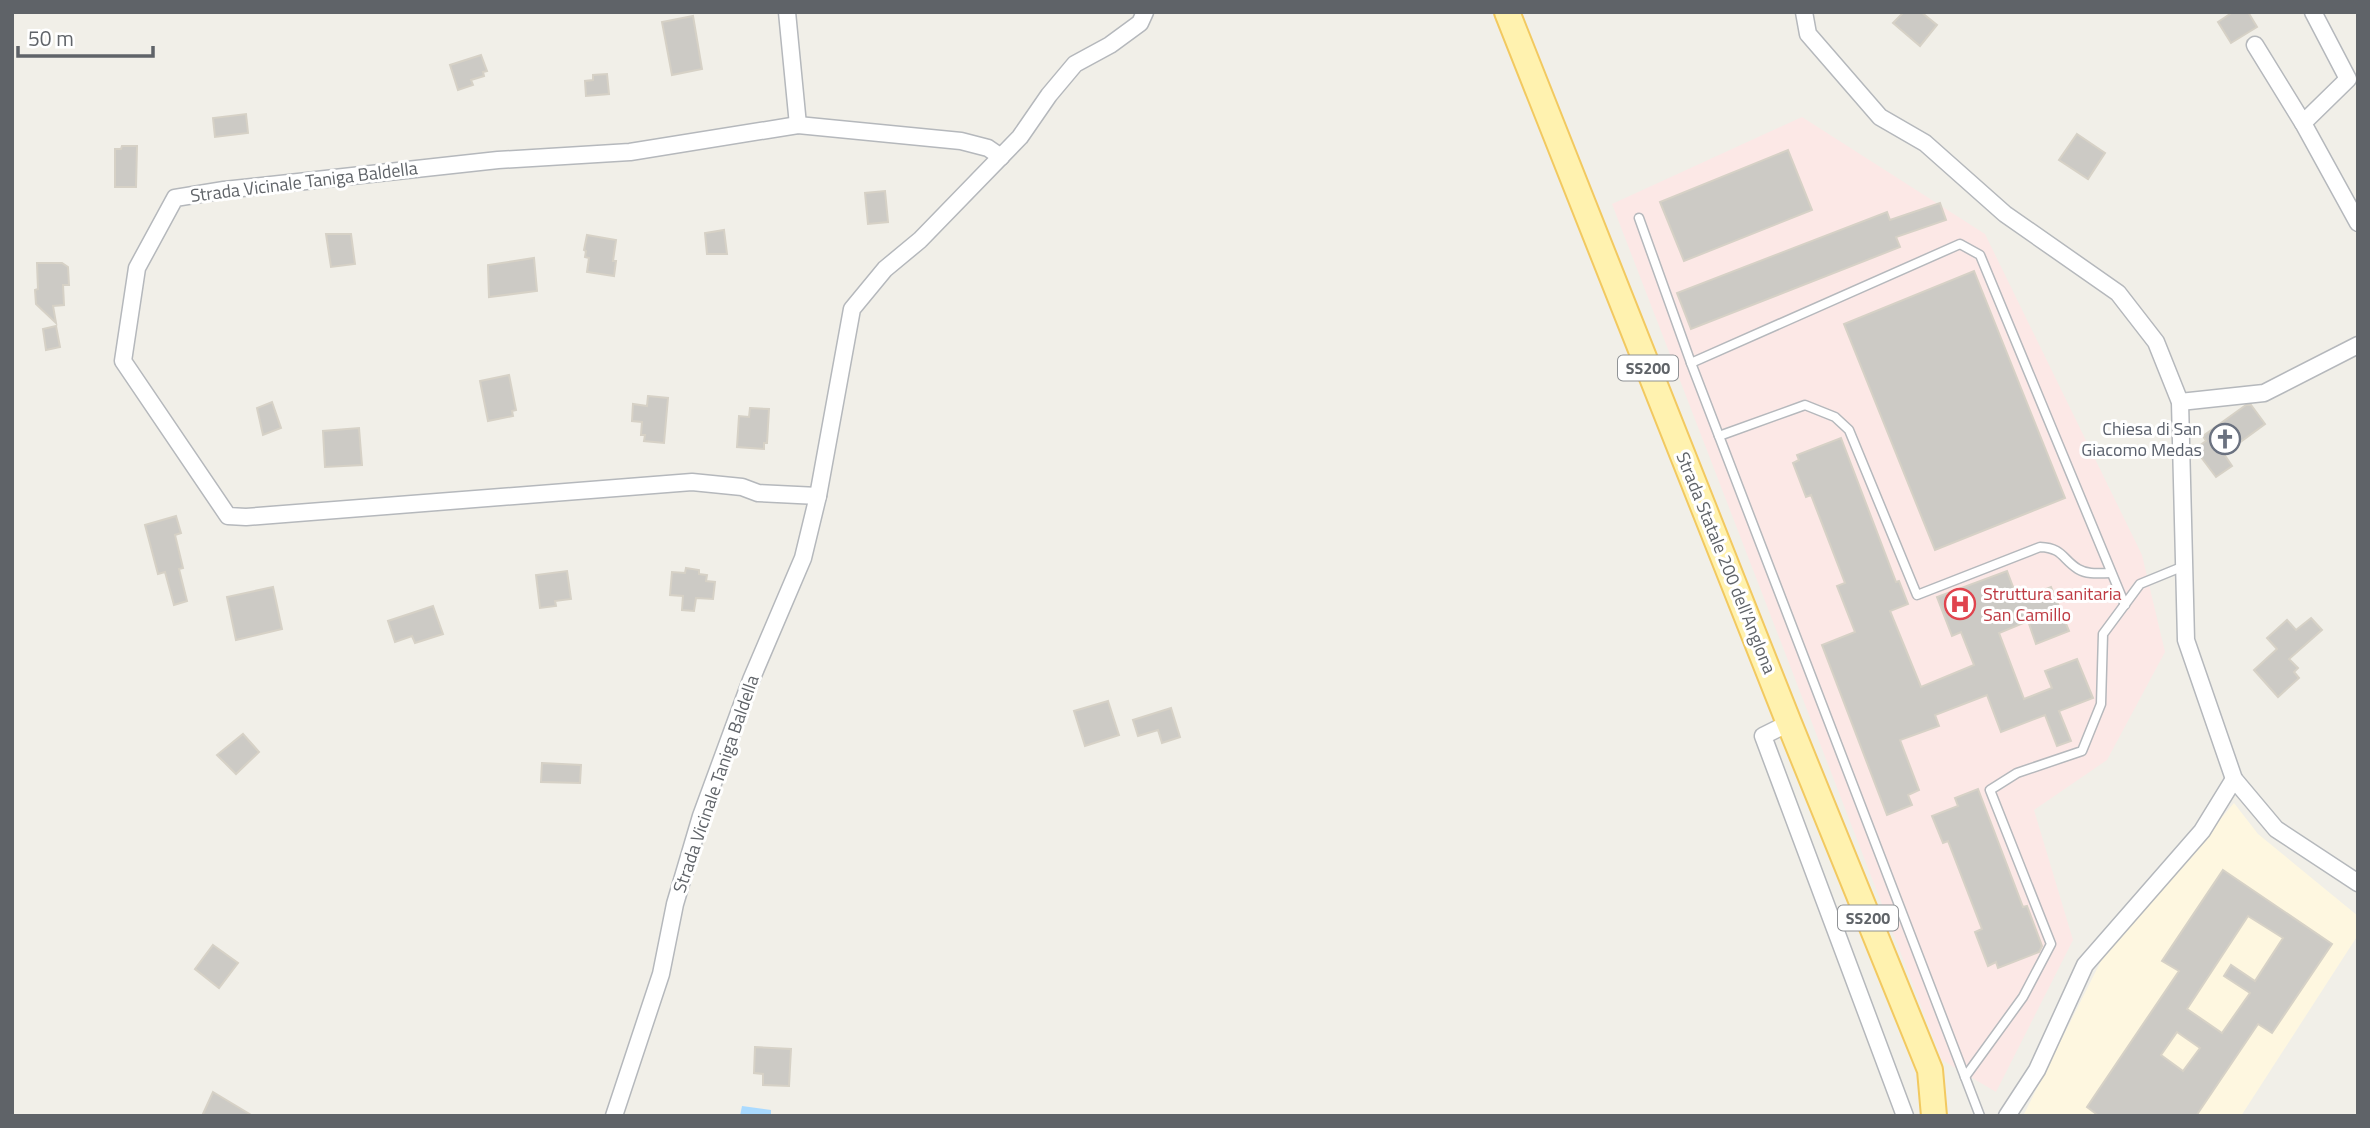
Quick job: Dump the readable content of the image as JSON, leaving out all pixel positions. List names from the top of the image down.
{
  "streets": {
    "main road": ["SS200", "Strada Statale 200 dell'Anglona"],
    "street": ["Strada Vicinale Taniga Baldella"]
  },
  "places": {
    "church": ["Chiesa di San Giacomo Medas"],
    "hospital": ["Struttura sanitaria San Camillo"]
  },
  "scale_bar": "50 m"
}
